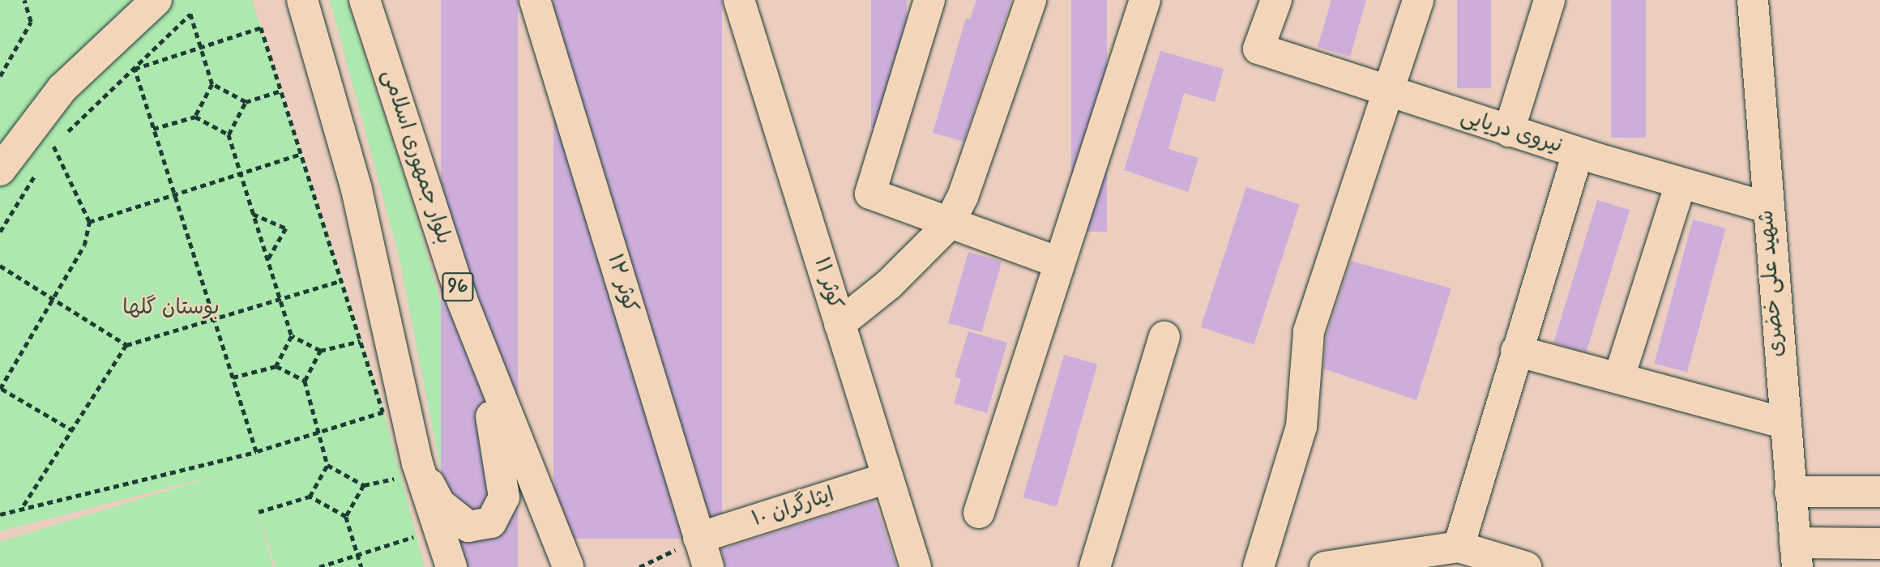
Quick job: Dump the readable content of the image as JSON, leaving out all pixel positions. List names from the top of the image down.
{
  "streets": {
    "street": [
      "نیروی دریایی",
      "بلوار جمهوری اسلامی",
      "کوثر ۱۲",
      "کوثر ۱۱",
      "شهید علی خضری",
      "96",
      "ایثارگران ۱۰"
    ]
  },
  "crossings": [
    ["نیروی دریایی", "شهید علی خضری"],
    ["کوثر ۱۲", "ایثارگران ۱۰"],
    ["کوثر ۱۱", "ایثارگران ۱۰"]
  ],
  "parks": ["بوستان گلها"]
}
